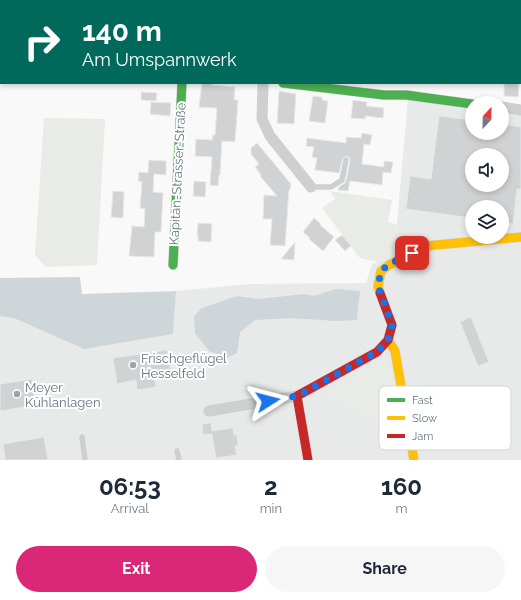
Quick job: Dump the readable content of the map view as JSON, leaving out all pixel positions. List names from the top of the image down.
{
  "streets": {
    "street": ["Kapitän-Strasser-Straße"]
  },
  "places": ["Frischgeflügel Hesselfeld", "Meyer Kühlanlagen"],
  "legend": ["Fast", "Slow", "Jam"],
  "north": "top",
  "page": {
    "turn": ["140 m", "Am Umspannwerk"],
    "eta": [
      "06:53",
      "Arrival",
      "2",
      "min",
      "160",
      "m"
    ],
    "buttons": ["Exit", "Share"]
  }
}
